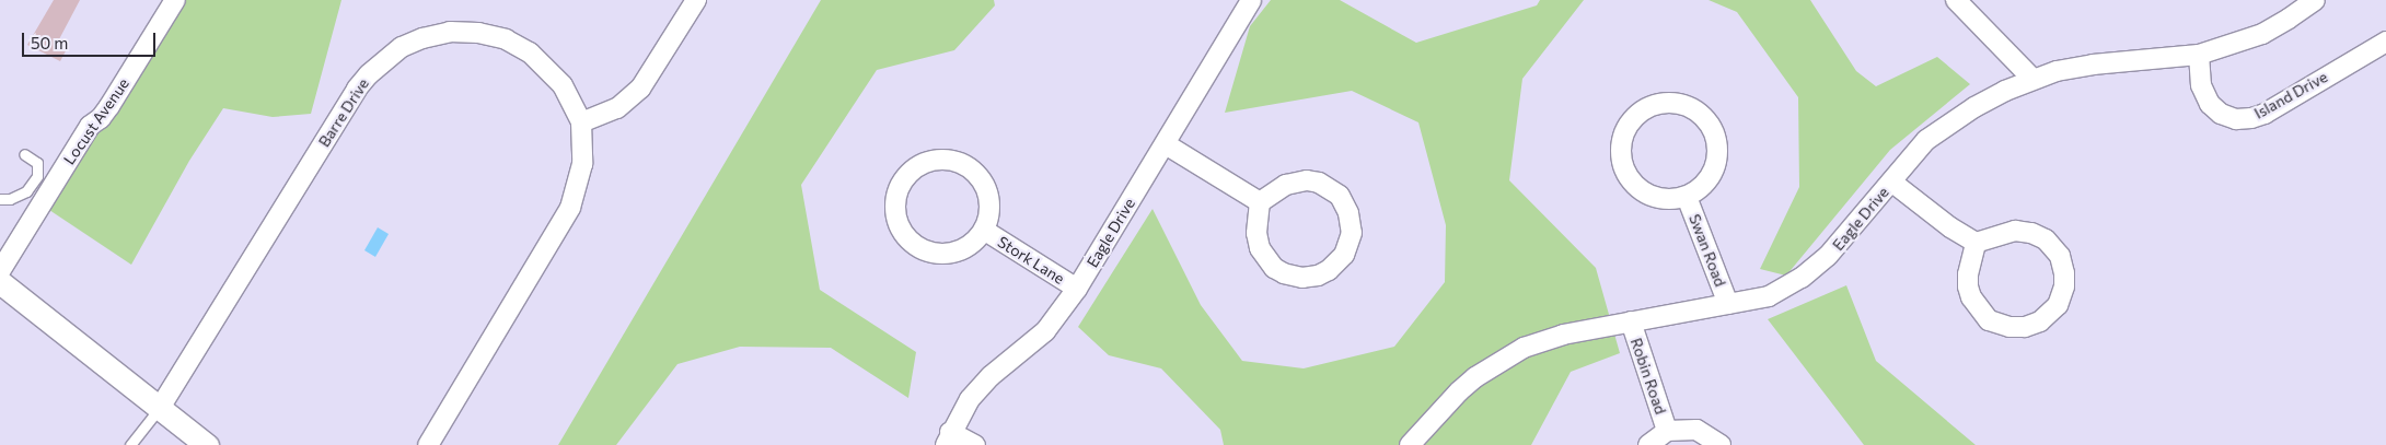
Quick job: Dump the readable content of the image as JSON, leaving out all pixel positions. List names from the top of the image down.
{
  "streets": {
    "street": [
      "Island Drive",
      "Barre Drive",
      "Locust Avenue",
      "Eagle Drive",
      "Swan Road",
      "Stork Lane",
      "Robin Road"
    ]
  },
  "crossings": [
    ["Island Drive", "Eagle Drive"],
    ["Eagle Drive", "Swan Road"],
    ["Eagle Drive", "Stork Lane"],
    ["Eagle Drive", "Robin Road"]
  ],
  "scale_bar": "50 m"
}
